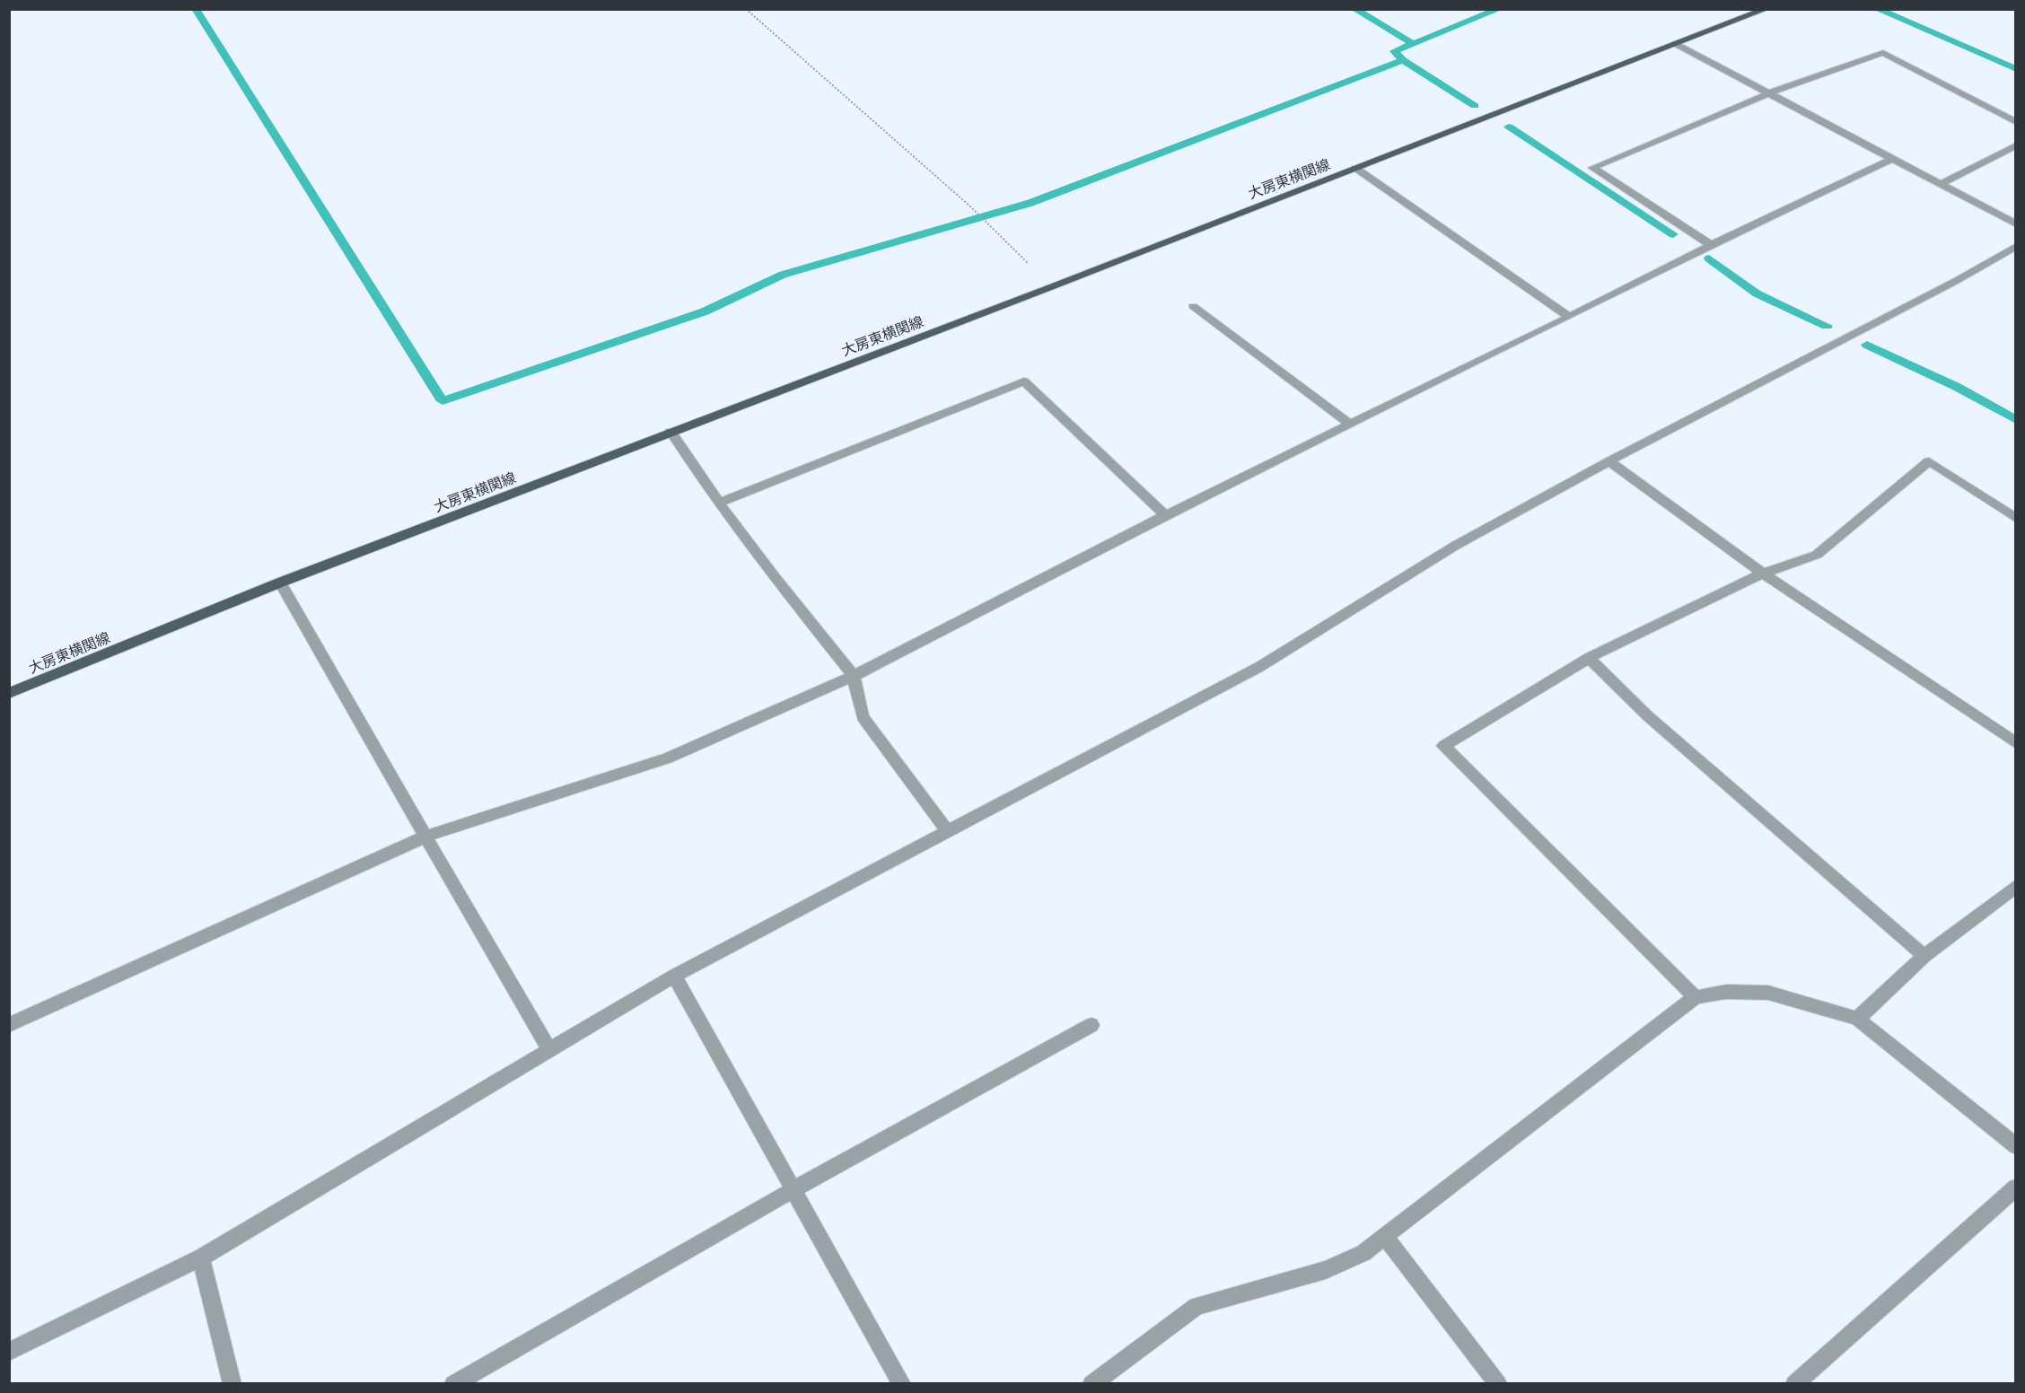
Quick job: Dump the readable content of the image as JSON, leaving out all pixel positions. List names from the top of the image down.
{
  "streets": {
    "main road": ["大房東横関線"]
  }
}
